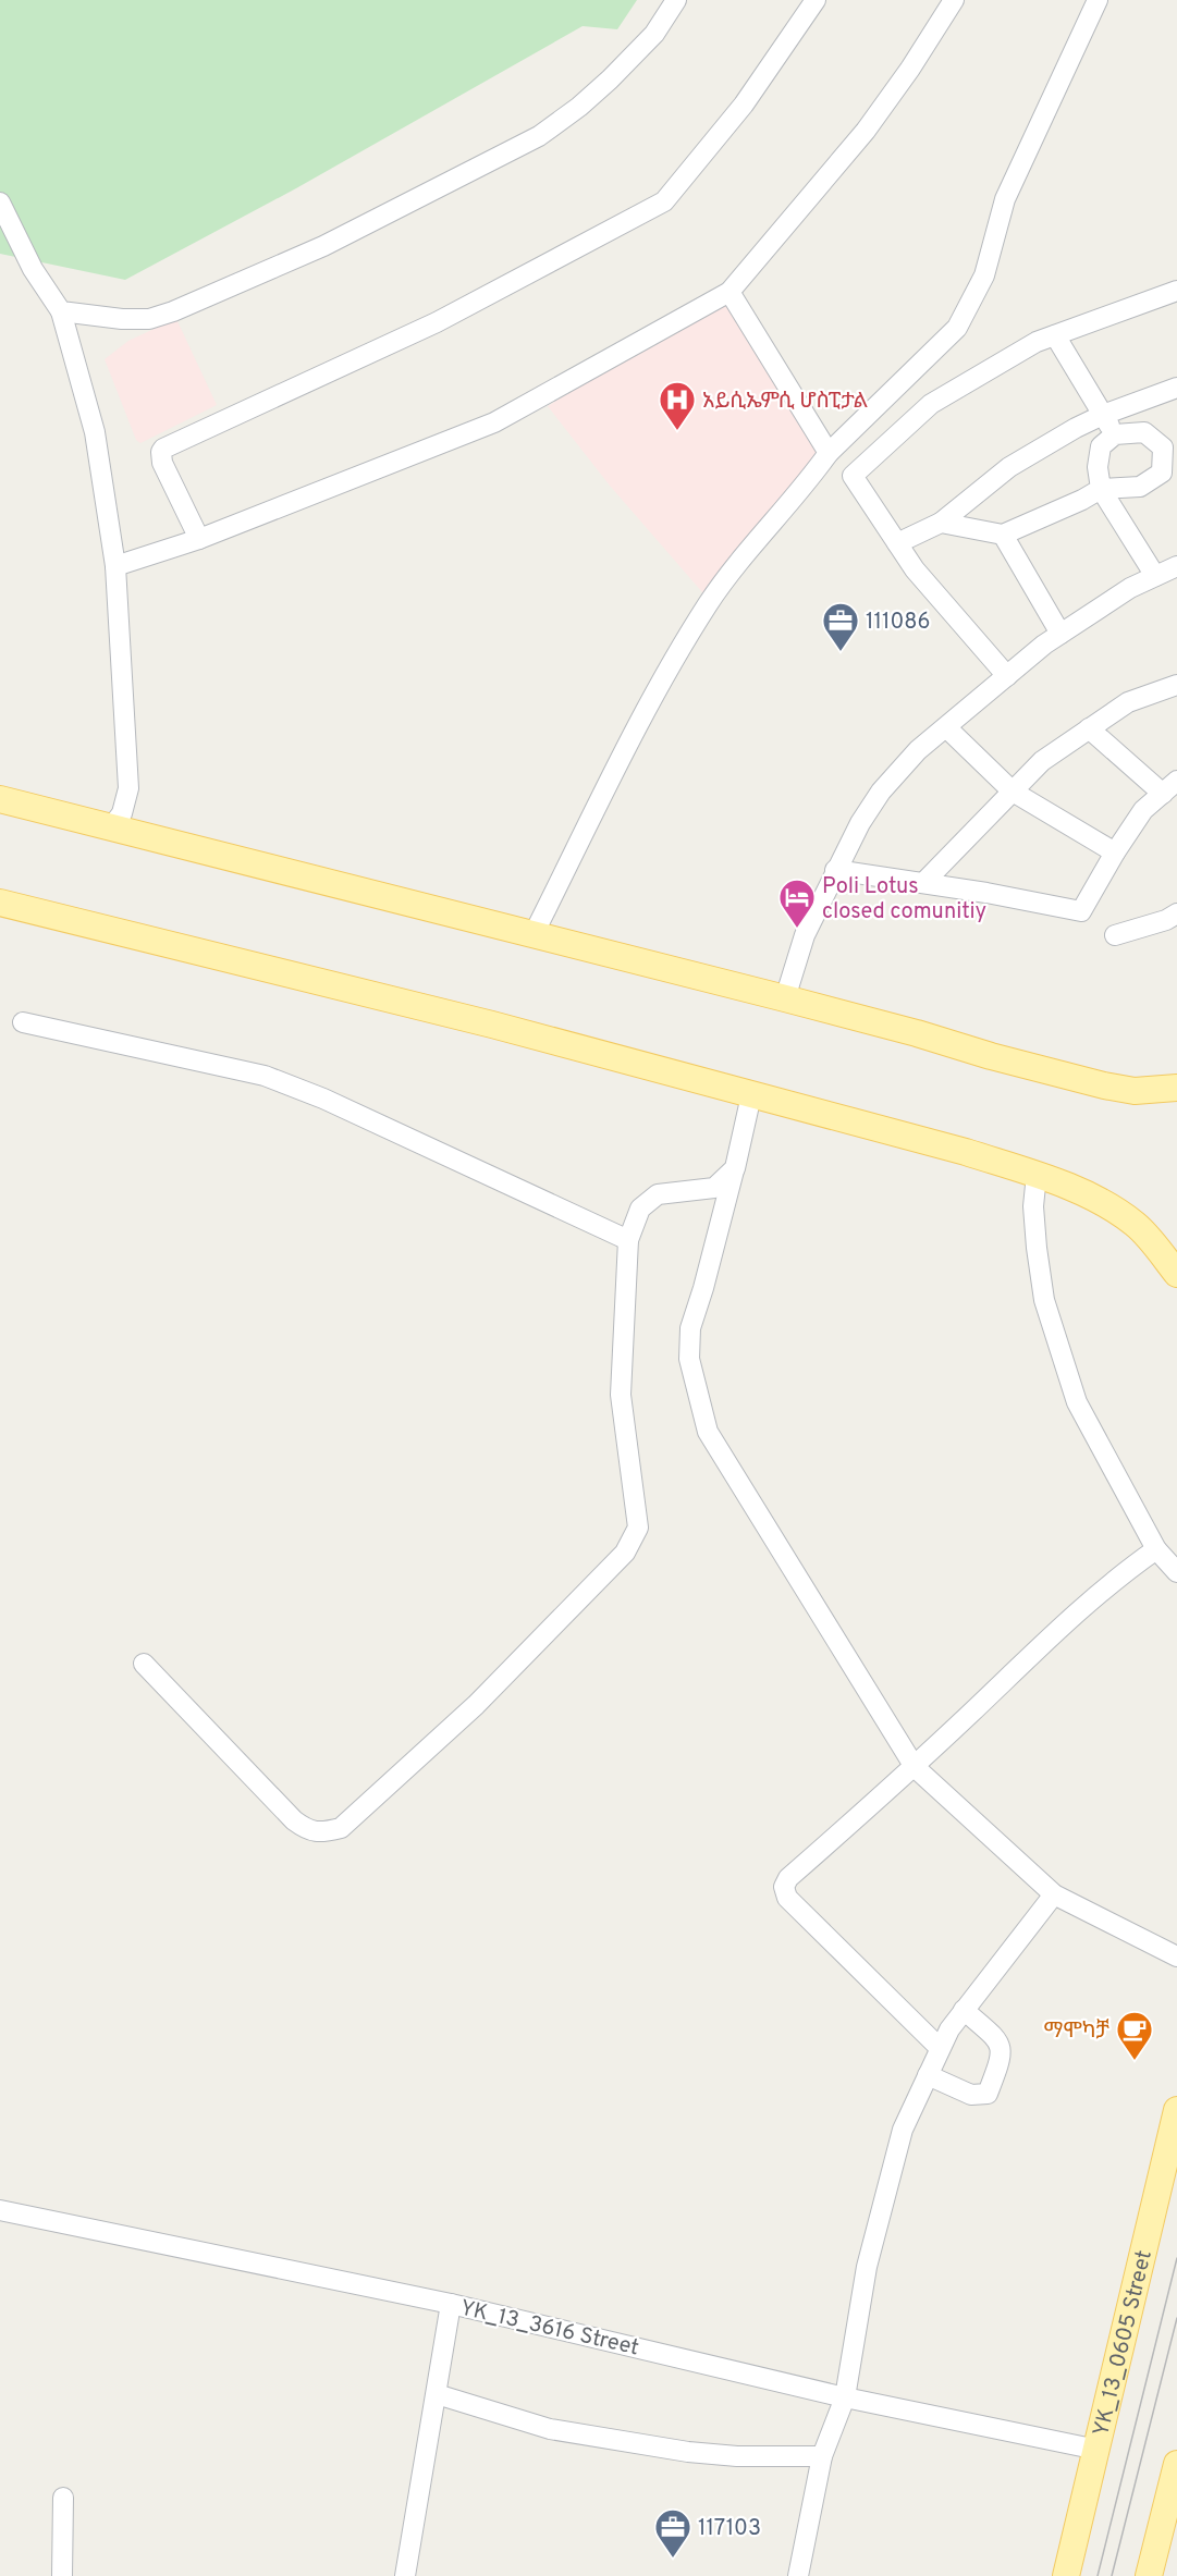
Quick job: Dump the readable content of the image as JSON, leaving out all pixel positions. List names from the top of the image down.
{
  "streets": {
    "main road": ["YK_13_0605 Street"],
    "street": ["YK_13_3616 Street"]
  },
  "crossings": [
    ["YK_13_3616 Street", "YK_13_0605 Street"]
  ],
  "places": {
    "hospital": ["አይሲኤምሲ ሆስፒታል"],
    "office": ["111086", "117103"],
    "hotel": ["Poli Lotus closed comunitiy"],
    "cafe": ["ማሞካቻ"]
  }
}
